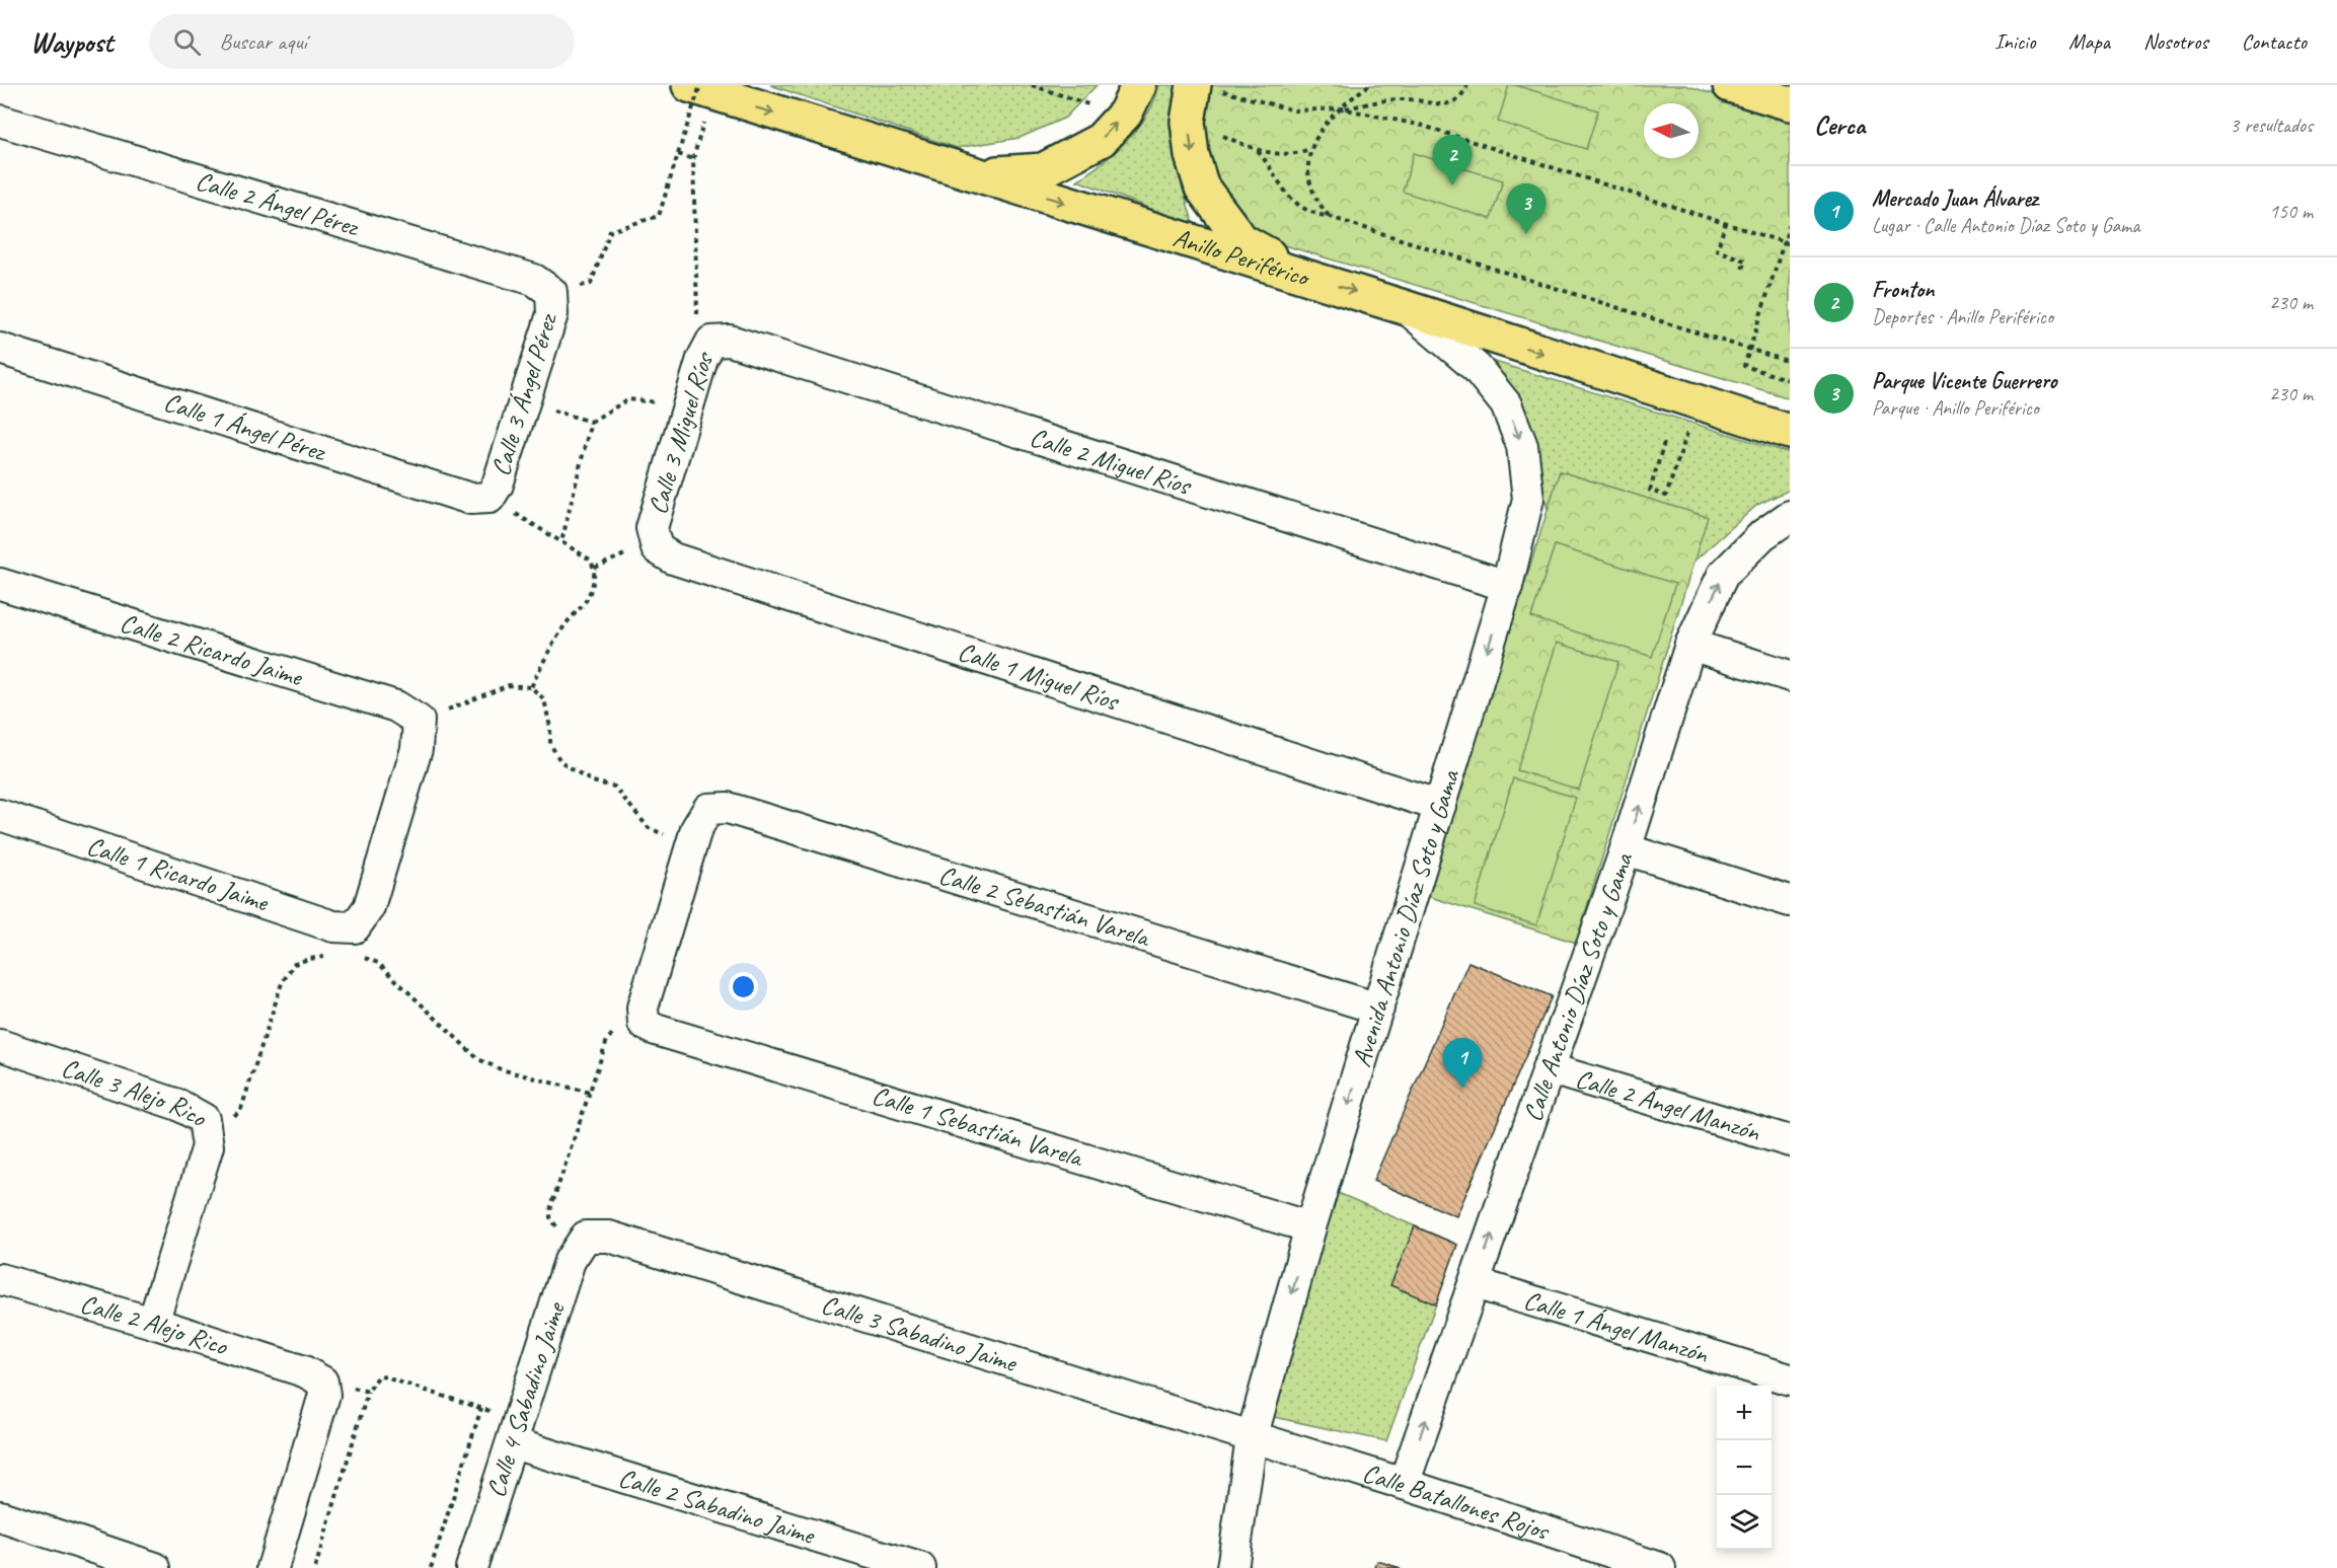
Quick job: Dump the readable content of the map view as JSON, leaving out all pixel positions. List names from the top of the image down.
{
  "streets": {
    "main road": ["Anillo Periférico"],
    "street": [
      "Calle 2 Ángel Pérez",
      "Calle 3 Ángel Pérez",
      "Calle 1 Ángel Pérez",
      "Calle 3 Miguel Ríos",
      "Calle 2 Miguel Ríos",
      "Calle 2 Ricardo Jaime",
      "Calle 1 Miguel Ríos",
      "Calle 1 Ricardo Jaime",
      "Calle 2 Sebastián Varela",
      "Avenida Antonio Díaz Soto y Gama",
      "Calle Antonio Díaz Soto y Gama",
      "Calle 3 Alejo Rico",
      "Calle 2 Ángel Manzón",
      "Calle 1 Sebastián Varela",
      "Calle 2 Alejo Rico",
      "Calle 1 Ángel Manzón",
      "Calle 3 Sabadino Jaime",
      "Calle 4 Sabadino Jaime",
      "Calle Batallones Rojos",
      "Calle 2 Sabadino Jaime"
    ]
  },
  "crossings": [
    ["Calle 2 Ángel Pérez", "Calle 3 Ángel Pérez"],
    ["Anillo Periférico", "Avenida Antonio Díaz Soto y Gama"],
    ["Calle 3 Ángel Pérez", "Calle 1 Ángel Pérez"],
    ["Calle 3 Miguel Ríos", "Calle 2 Miguel Ríos"],
    ["Calle 3 Miguel Ríos", "Calle 1 Miguel Ríos"],
    ["Calle 2 Miguel Ríos", "Avenida Antonio Díaz Soto y Gama"],
    ["Calle 1 Miguel Ríos", "Avenida Antonio Díaz Soto y Gama"],
    ["Calle 2 Sebastián Varela", "Avenida Antonio Díaz Soto y Gama"],
    ["Avenida Antonio Díaz Soto y Gama", "Calle 1 Sebastián Varela"],
    ["Avenida Antonio Díaz Soto y Gama", "Calle 3 Sabadino Jaime"],
    ["Avenida Antonio Díaz Soto y Gama", "Calle Batallones Rojos"],
    ["Calle Antonio Díaz Soto y Gama", "Calle 2 Ángel Manzón"],
    ["Calle Antonio Díaz Soto y Gama", "Calle 1 Ángel Manzón"],
    ["Calle Antonio Díaz Soto y Gama", "Calle Batallones Rojos"],
    ["Calle 3 Alejo Rico", "Calle 2 Alejo Rico"],
    ["Calle 3 Sabadino Jaime", "Calle 4 Sabadino Jaime"],
    ["Calle 3 Sabadino Jaime", "Calle Batallones Rojos"],
    ["Calle 4 Sabadino Jaime", "Calle 2 Sabadino Jaime"]
  ],
  "one_way": ["Anillo Periférico", "Avenida Antonio Díaz Soto y Gama", "Calle Antonio Díaz Soto y Gama"],
  "north": "left",
  "page": {
    "header": "Waypost",
    "search": "Buscar aquí",
    "nav": [
      "Inicio",
      "Mapa",
      "Nosotros",
      "Contacto"
    ],
    "heading": ["Cerca", "3 resultados"],
    "pins": ["2", "3", "1"],
    "list": [
      {
        "mark": "1",
        "name": "Mercado Juan Álvarez",
        "note": "Lugar · Calle Antonio Díaz Soto y Gama",
        "value": "150 m"
      },
      {
        "mark": "2",
        "name": "Fronton",
        "note": "Deportes · Anillo Periférico",
        "value": "230 m"
      },
      {
        "mark": "3",
        "name": "Parque Vicente Guerrero",
        "note": "Parque · Anillo Periférico",
        "value": "230 m"
      }
    ],
    "map_buttons": ["+", "−"]
  }
}
